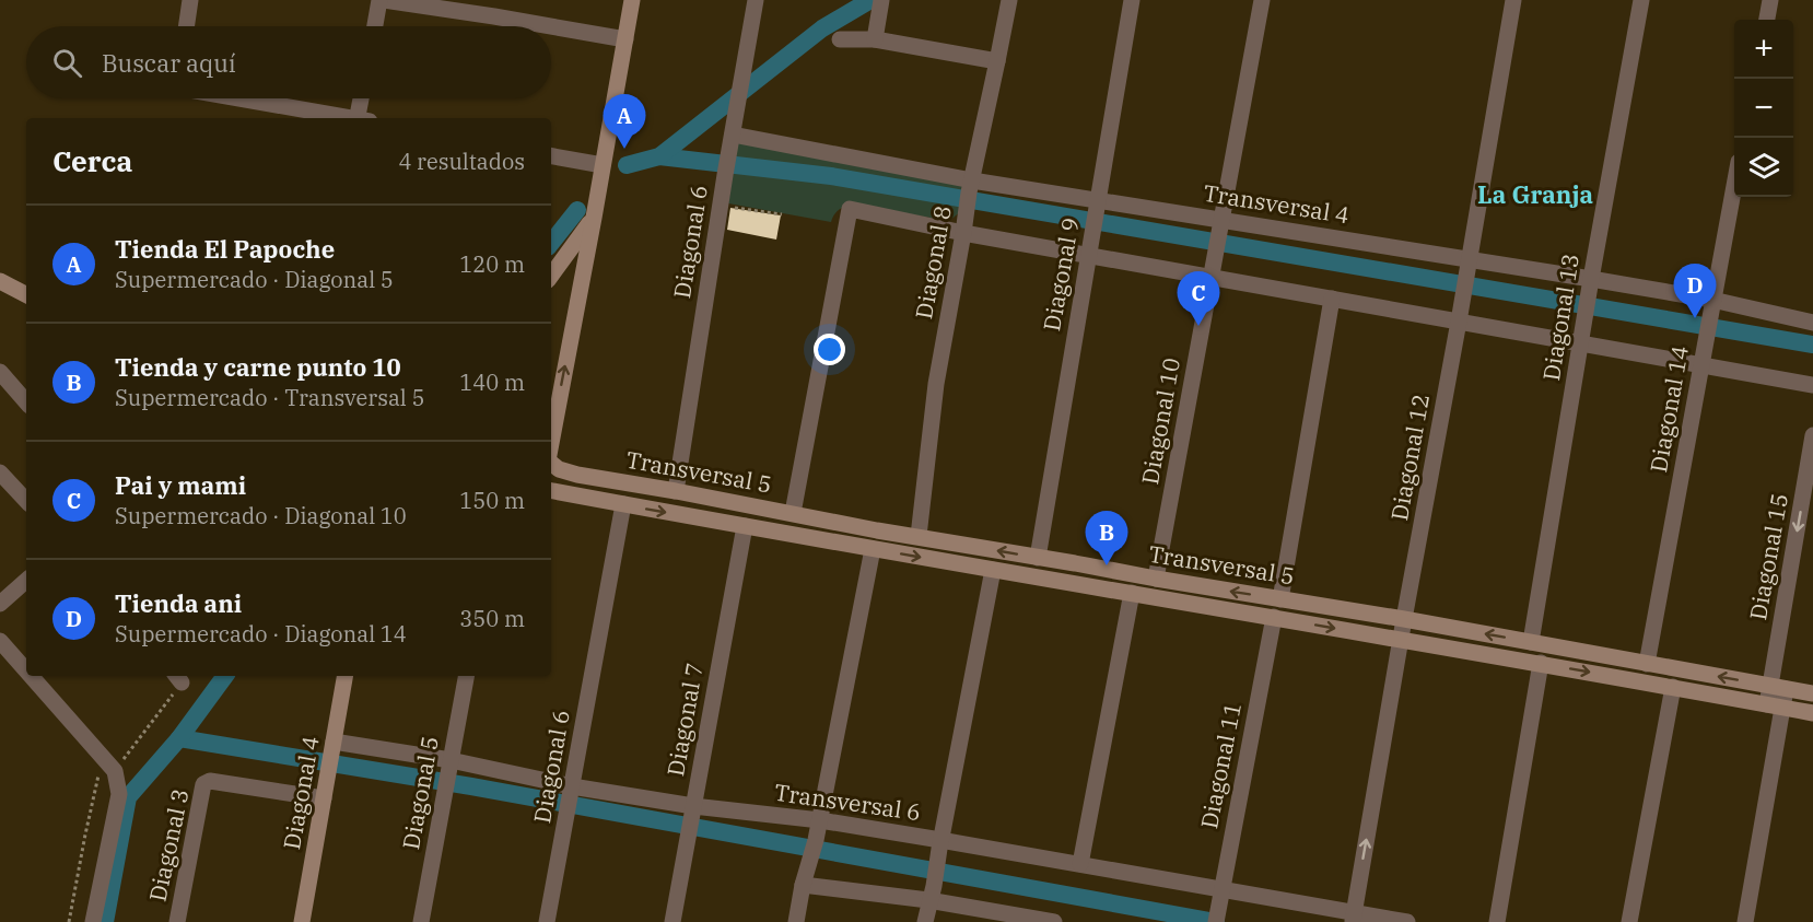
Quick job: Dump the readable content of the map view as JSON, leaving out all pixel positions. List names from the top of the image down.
{
  "streets": {
    "street": [
      "Transversal 4",
      "Diagonal 6",
      "Diagonal 8",
      "Diagonal 9",
      "Diagonal 13",
      "Diagonal 14",
      "Diagonal 10",
      "Diagonal 12",
      "Transversal 5",
      "Diagonal 15",
      "Diagonal 7",
      "Diagonal 11",
      "Diagonal 4",
      "Diagonal 5",
      "Transversal 6",
      "Diagonal 3"
    ]
  },
  "crossings": [
    ["Transversal 4", "Diagonal 6"],
    ["Transversal 4", "Diagonal 8"],
    ["Transversal 4", "Diagonal 9"],
    ["Transversal 4", "Diagonal 13"],
    ["Transversal 4", "Diagonal 14"],
    ["Transversal 4", "Diagonal 10"],
    ["Transversal 4", "Diagonal 12"],
    ["Diagonal 6", "Transversal 5"],
    ["Diagonal 6", "Transversal 6"],
    ["Diagonal 8", "Transversal 5"],
    ["Diagonal 9", "Transversal 5"],
    ["Diagonal 13", "Transversal 5"],
    ["Diagonal 14", "Transversal 5"],
    ["Diagonal 10", "Transversal 5"],
    ["Diagonal 12", "Transversal 5"],
    ["Diagonal 12", "Transversal 6"],
    ["Transversal 5", "Diagonal 15"],
    ["Transversal 5", "Diagonal 7"],
    ["Transversal 5", "Diagonal 11"],
    ["Diagonal 7", "Transversal 6"],
    ["Diagonal 11", "Transversal 6"],
    ["Diagonal 4", "Transversal 6"],
    ["Diagonal 4", "Diagonal 3"],
    ["Diagonal 5", "Transversal 6"]
  ],
  "one_way": ["Diagonal 15"],
  "districts": ["La Granja"],
  "page": {
    "map_buttons": ["+", "−"],
    "search": "Buscar aquí",
    "pins": [
      "A",
      "D",
      "C",
      "B"
    ],
    "heading": ["Cerca", "4 resultados"],
    "list": [
      {
        "mark": "A",
        "name": "Tienda El Papoche",
        "note": "Supermercado · Diagonal 5",
        "value": "120 m"
      },
      {
        "mark": "B",
        "name": "Tienda y carne punto 10",
        "note": "Supermercado · Transversal 5",
        "value": "140 m"
      },
      {
        "mark": "C",
        "name": "Pai y mami",
        "note": "Supermercado · Diagonal 10",
        "value": "150 m"
      },
      {
        "mark": "D",
        "name": "Tienda ani",
        "note": "Supermercado · Diagonal 14",
        "value": "350 m"
      }
    ]
  }
}
